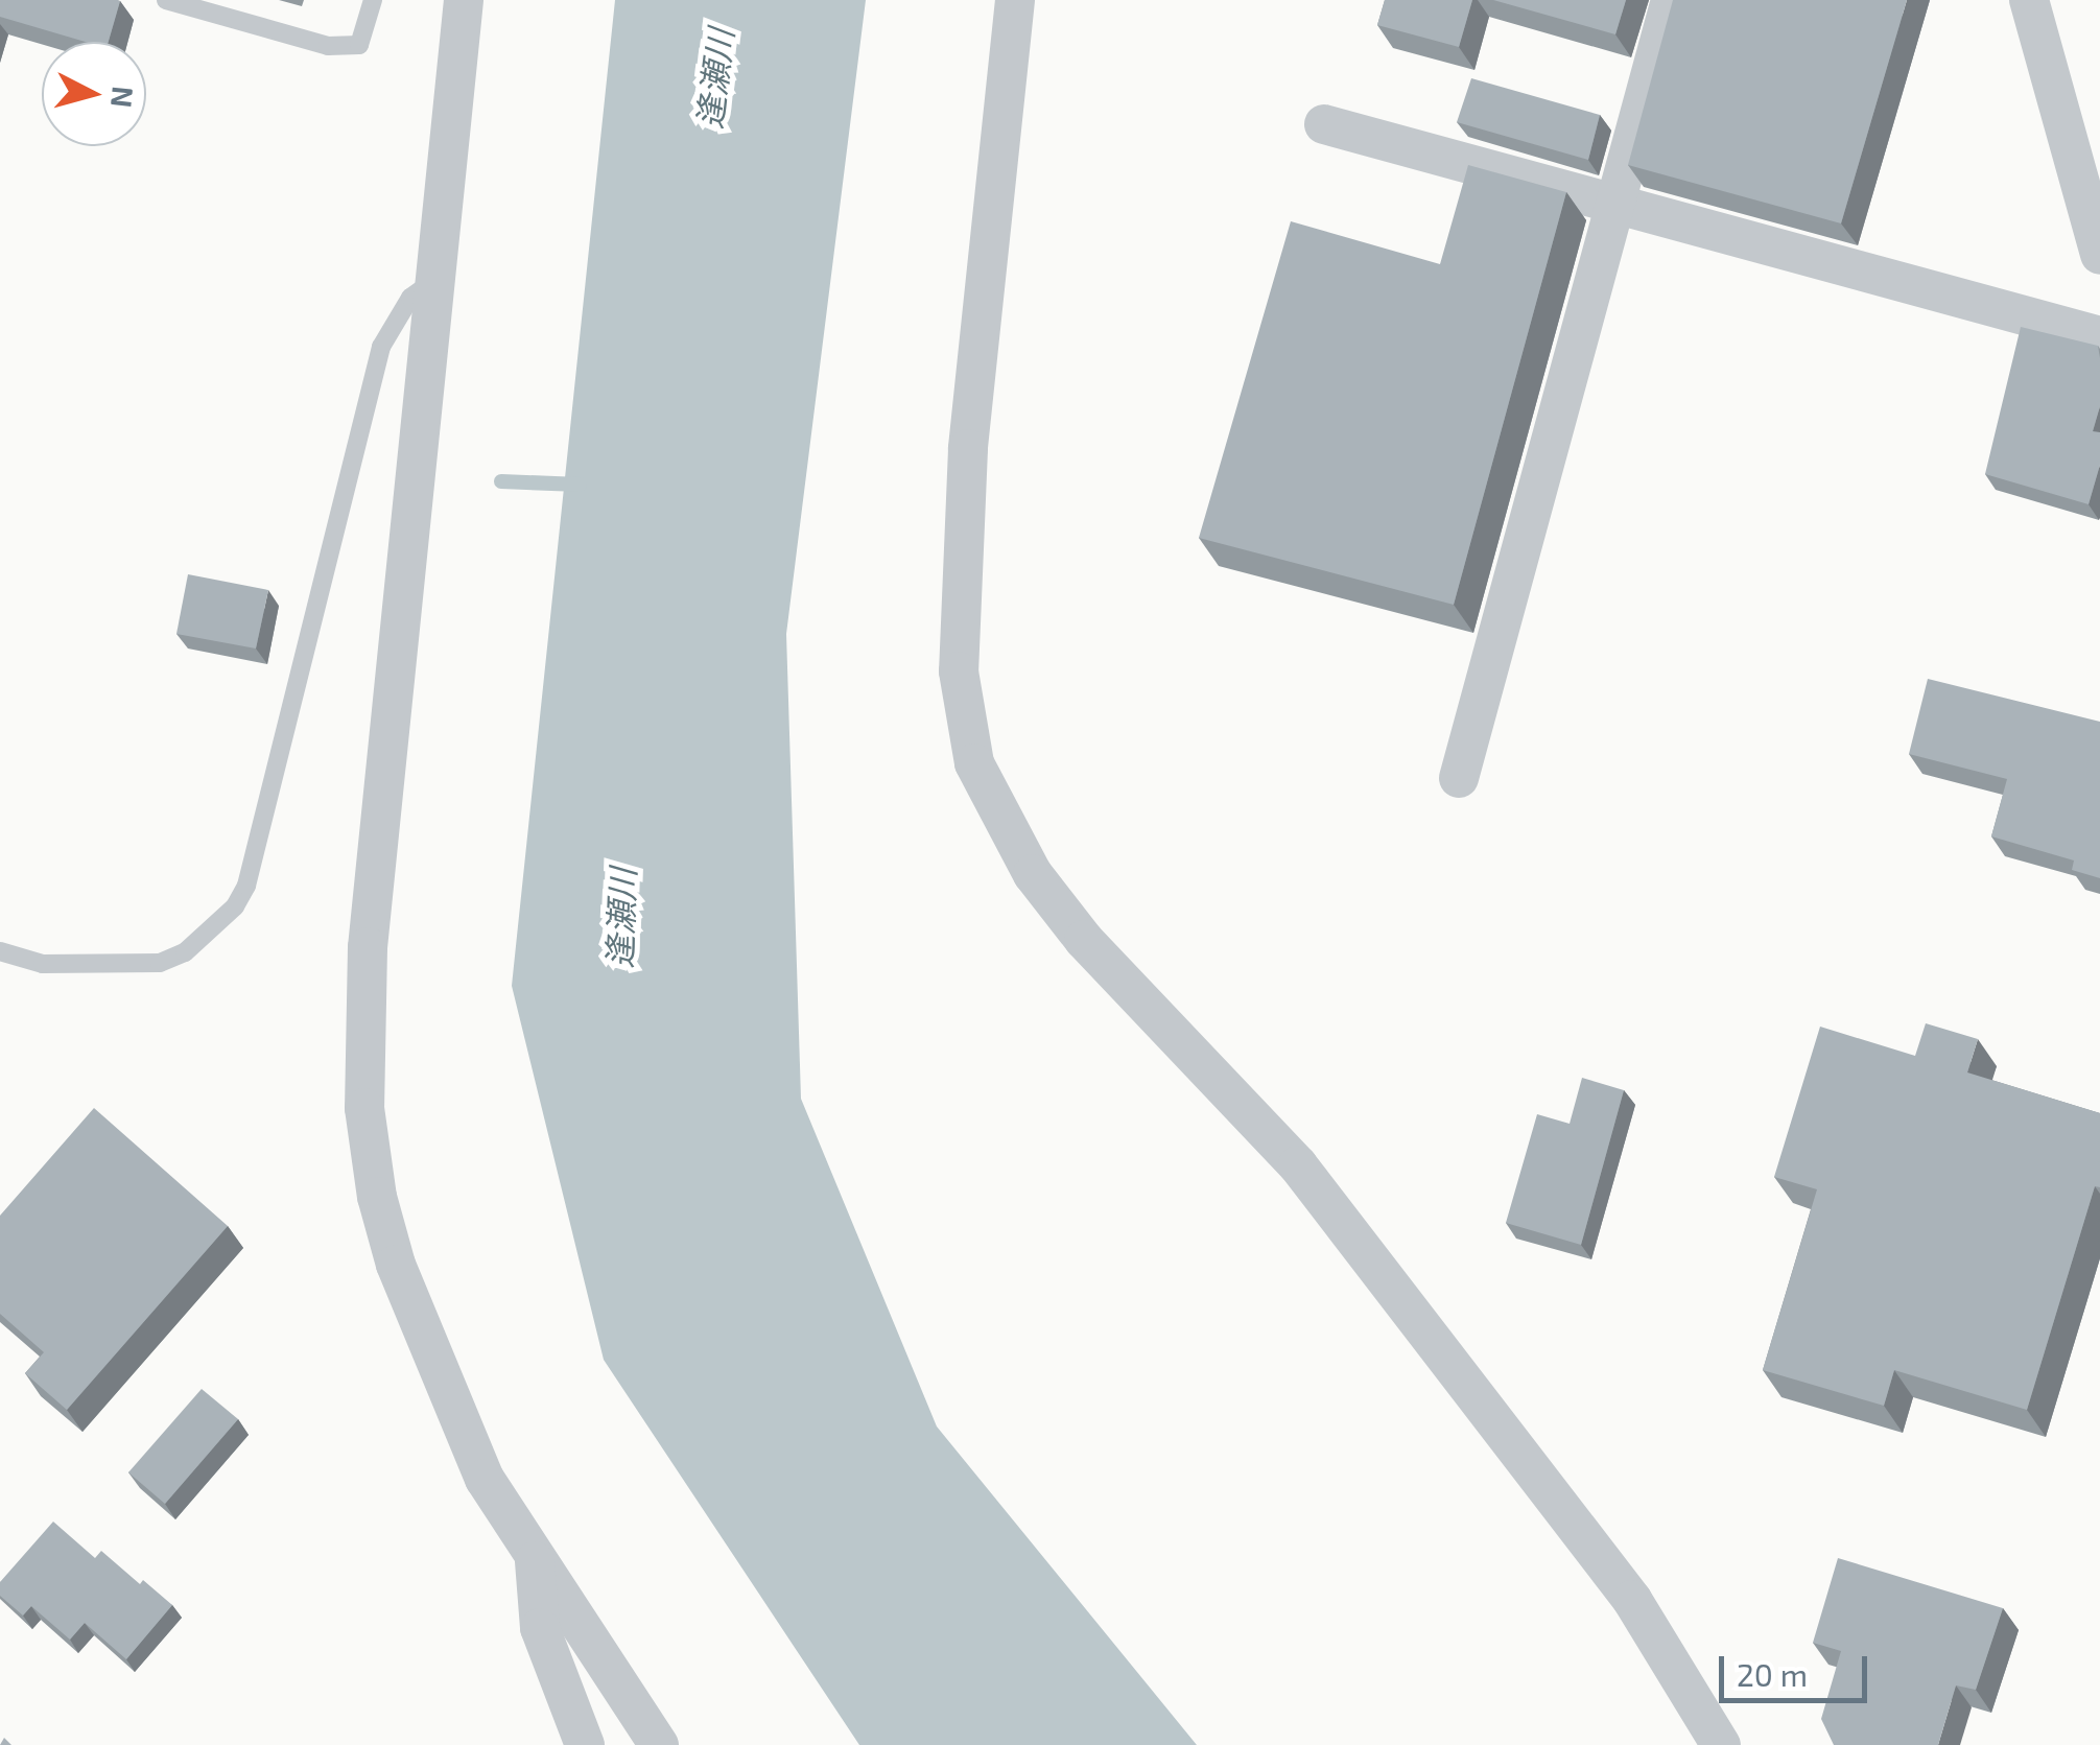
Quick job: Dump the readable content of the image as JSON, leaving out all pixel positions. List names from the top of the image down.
{
  "water": ["逢瀬川"],
  "scale_bar": "20 m",
  "north": "right"
}
